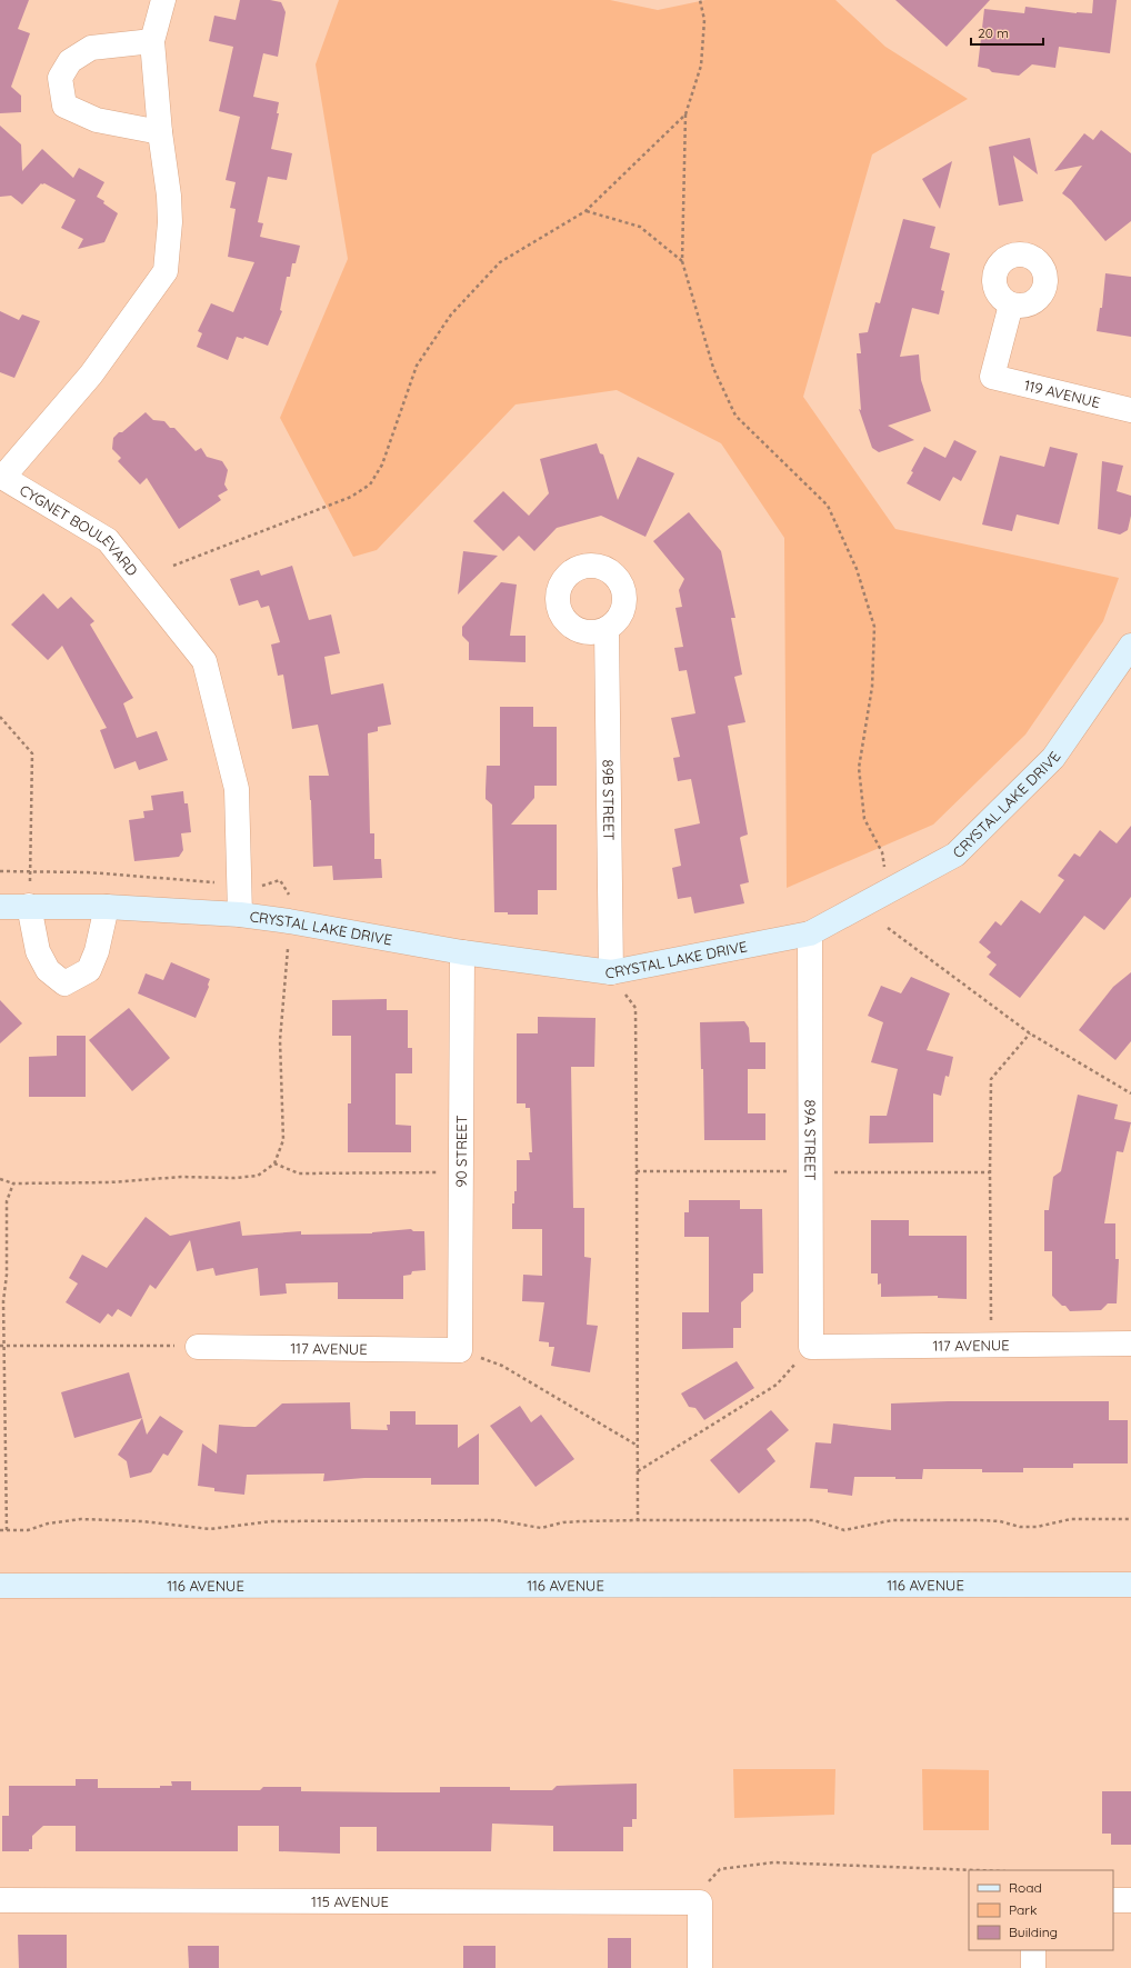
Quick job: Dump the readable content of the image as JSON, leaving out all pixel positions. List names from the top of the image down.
{
  "streets": {
    "street": [
      "119 AVENUE",
      "CYGNET BOULEVARD",
      "89B STREET",
      "CRYSTAL LAKE DRIVE",
      "89A STREET",
      "90 STREET",
      "117 AVENUE",
      "116 AVENUE",
      "115 AVENUE"
    ]
  },
  "crossings": [
    ["CYGNET BOULEVARD", "CRYSTAL LAKE DRIVE"],
    ["89B STREET", "CRYSTAL LAKE DRIVE"],
    ["CRYSTAL LAKE DRIVE", "89A STREET"],
    ["CRYSTAL LAKE DRIVE", "90 STREET"],
    ["89A STREET", "117 AVENUE"],
    ["90 STREET", "117 AVENUE"]
  ],
  "legend": ["Road", "Park", "Building"],
  "scale_bar": "20 m"
}
